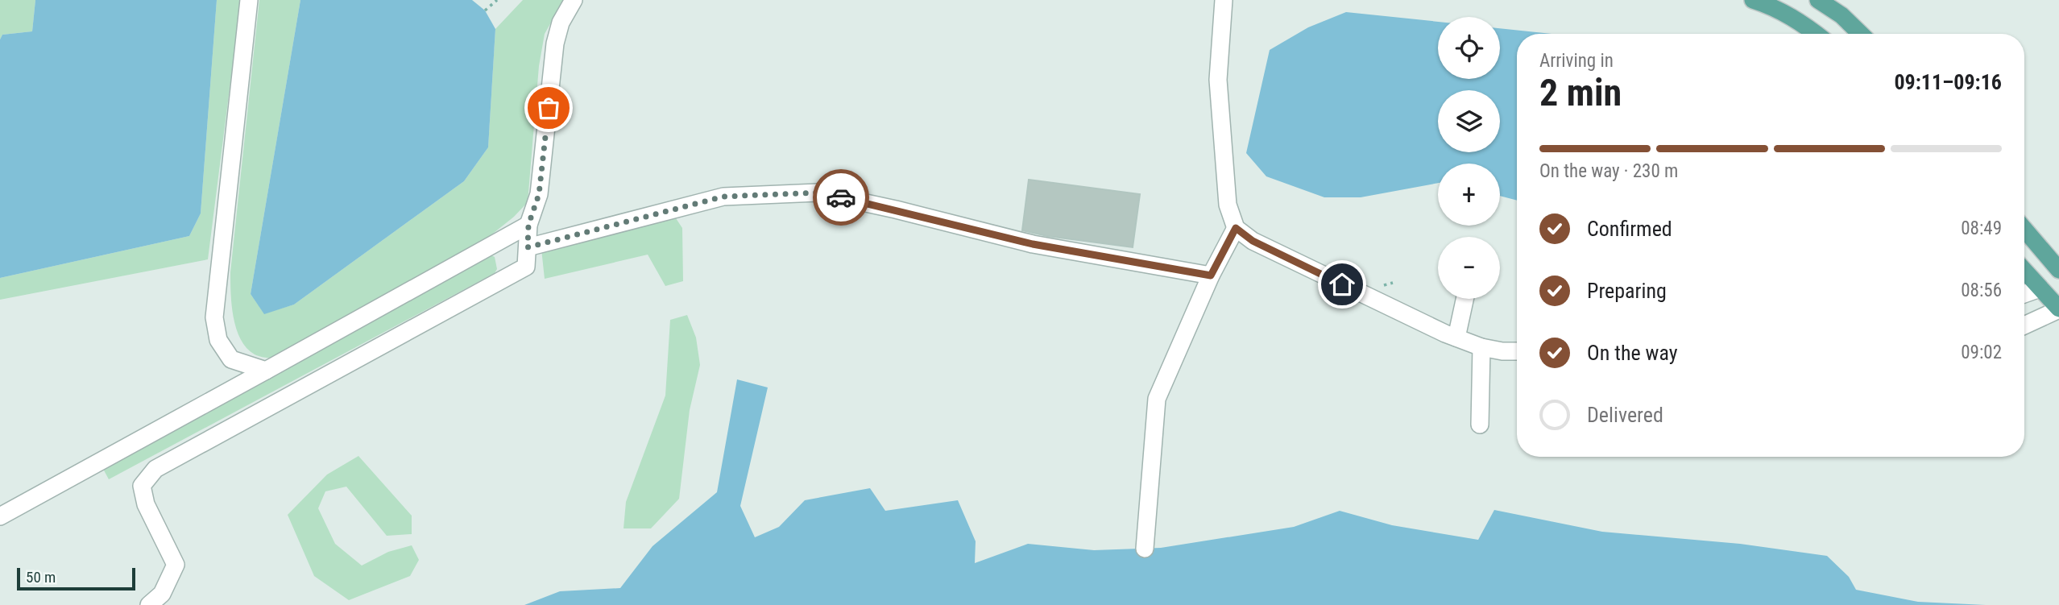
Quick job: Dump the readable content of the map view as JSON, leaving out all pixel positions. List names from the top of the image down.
{
  "scale_bar": "50 m",
  "page": {
    "map_buttons": ["+", "−"],
    "heading": ["2 min", "Arriving in", "09:11–09:16"],
    "bar": "On the way · 230 m",
    "list": [
      ["Confirmed", "08:49"],
      ["Preparing", "08:56"],
      ["On the way", "09:02"],
      "Delivered"
    ],
    "scale": "50 m"
  }
}
